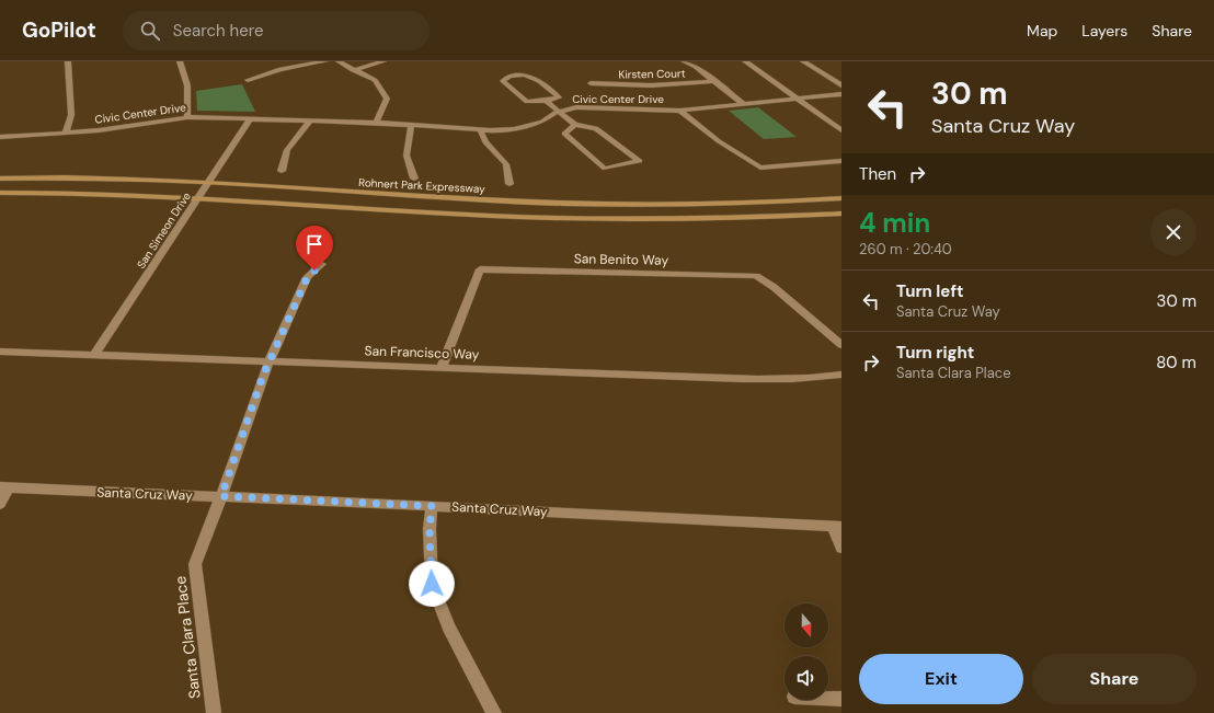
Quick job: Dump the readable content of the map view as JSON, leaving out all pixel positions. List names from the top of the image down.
{
  "streets": {
    "main road": ["Rohnert Park Expressway"],
    "street": [
      "Kirsten Court",
      "Civic Center Drive",
      "San Simeon Drive",
      "San Benito Way",
      "San Francisco Way",
      "Santa Cruz Way",
      "Santa Clara Place"
    ]
  },
  "crossings": [
    ["Kirsten Court", "Civic Center Drive"],
    ["Civic Center Drive", "San Simeon Drive"],
    ["Rohnert Park Expressway", "San Simeon Drive"],
    ["San Simeon Drive", "San Francisco Way"],
    ["San Benito Way", "San Francisco Way"],
    ["San Francisco Way", "Santa Clara Place"],
    ["Santa Cruz Way", "Santa Clara Place"]
  ],
  "north": "bottom",
  "page": {
    "header": "GoPilot",
    "search": "Search here",
    "nav": ["Map", "Layers", "Share"],
    "turn": ["30 m", "Santa Cruz Way"],
    "then": "Then",
    "heading": ["4 min", "260 m · 20:40"],
    "list": [
      {
        "name": "Turn left",
        "note": "Santa Cruz Way",
        "value": "30 m"
      },
      {
        "name": "Turn right",
        "note": "Santa Clara Place",
        "value": "80 m"
      }
    ],
    "buttons": ["Exit", "Share"]
  }
}
